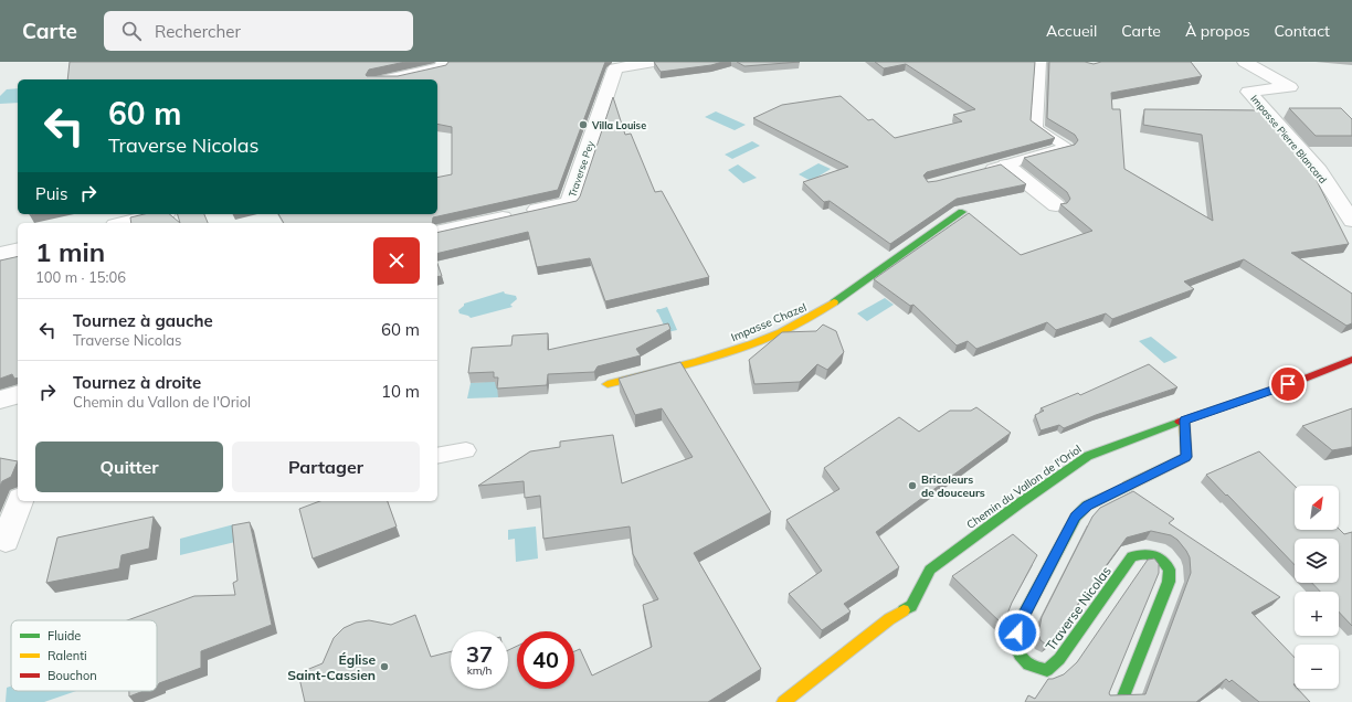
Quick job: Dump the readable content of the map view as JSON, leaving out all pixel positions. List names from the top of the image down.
{
  "streets": {
    "street": [
      "Impasse Pierre Blancard",
      "Traverse Pey",
      "Impasse Chazel",
      "Chemin du Vallon de l'Oriol",
      "Traverse Nicolas"
    ]
  },
  "crossings": [
    ["Chemin du Vallon de l'Oriol", "Traverse Nicolas"]
  ],
  "places": ["Villa Louise", "Bricoleurs de douceurs", "Église Saint-Cassien"],
  "legend": ["Fluide", "Ralenti", "Bouchon"],
  "north": "top right",
  "page": {
    "header": "Carte",
    "search": "Rechercher",
    "nav": [
      "Accueil",
      "Carte",
      "À propos",
      "Contact"
    ],
    "turn": ["60 m", "Traverse Nicolas"],
    "then": "Puis",
    "heading": ["1 min", "100 m · 15:06"],
    "list": [
      {
        "name": "Tournez à gauche",
        "note": "Traverse Nicolas",
        "value": "60 m"
      },
      {
        "name": "Tournez à droite",
        "note": "Chemin du Vallon de l'Oriol",
        "value": "10 m"
      }
    ],
    "buttons": ["Quitter", "Partager"],
    "map_buttons": ["+", "−"],
    "speed": "37 km/h",
    "limit": "40"
  }
}
